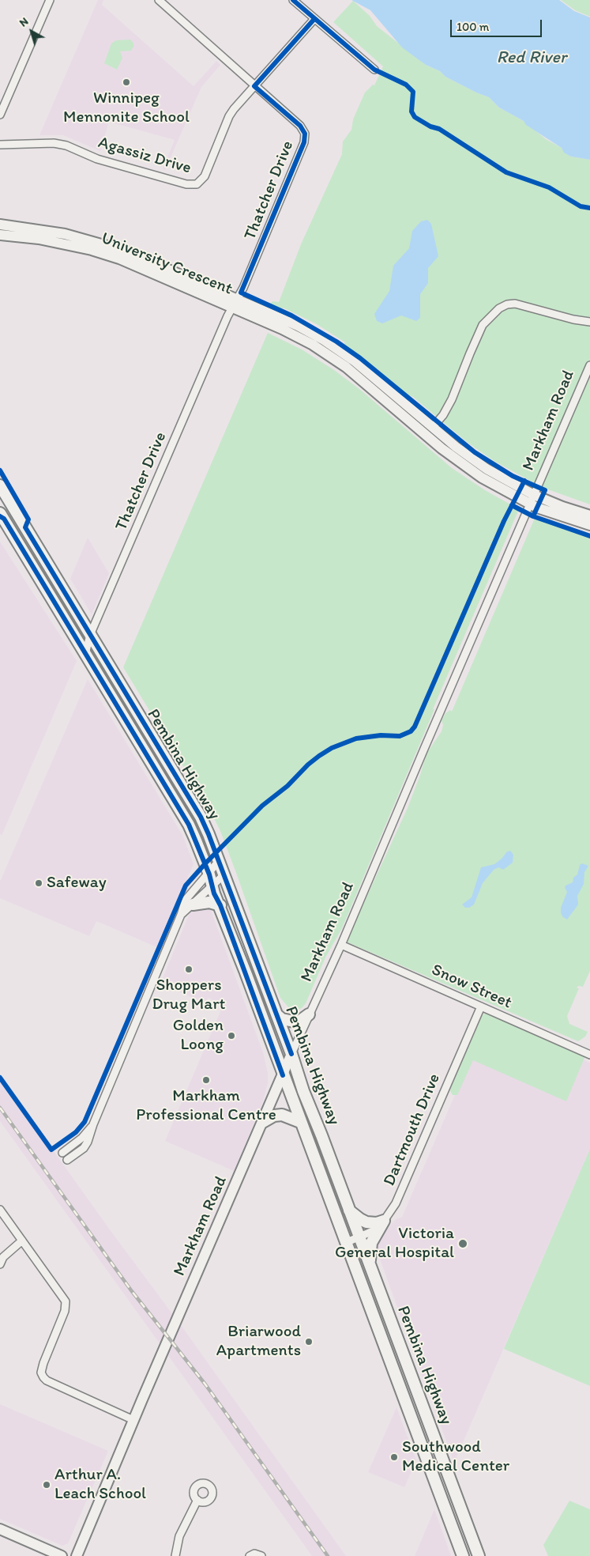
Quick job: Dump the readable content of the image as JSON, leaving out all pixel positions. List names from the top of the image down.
{
  "streets": {
    "main road": ["University Crescent", "Markham Road", "Pembina Highway"],
    "street": [
      "Agassiz Drive",
      "Thatcher Drive",
      "Snow Street",
      "Dartmouth Drive"
    ]
  },
  "crossings": [
    ["Agassiz Drive", "Thatcher Drive"],
    ["Thatcher Drive", "University Crescent"],
    ["Thatcher Drive", "Pembina Highway"],
    ["University Crescent", "Markham Road"],
    ["Markham Road", "Pembina Highway"],
    ["Markham Road", "Snow Street"],
    ["Pembina Highway", "Dartmouth Drive"],
    ["Snow Street", "Dartmouth Drive"]
  ],
  "water": ["Red River"],
  "places": [
    "Winnipeg Mennonite School",
    "Safeway",
    "Shoppers Drug Mart",
    "Golden Loong",
    "Markham Professional Centre",
    "Victoria General Hospital",
    "Briarwood Apartments",
    "Southwood Medical Center",
    "Arthur A. Leach School"
  ],
  "scale_bar": "100 m",
  "north": "top left"
}
